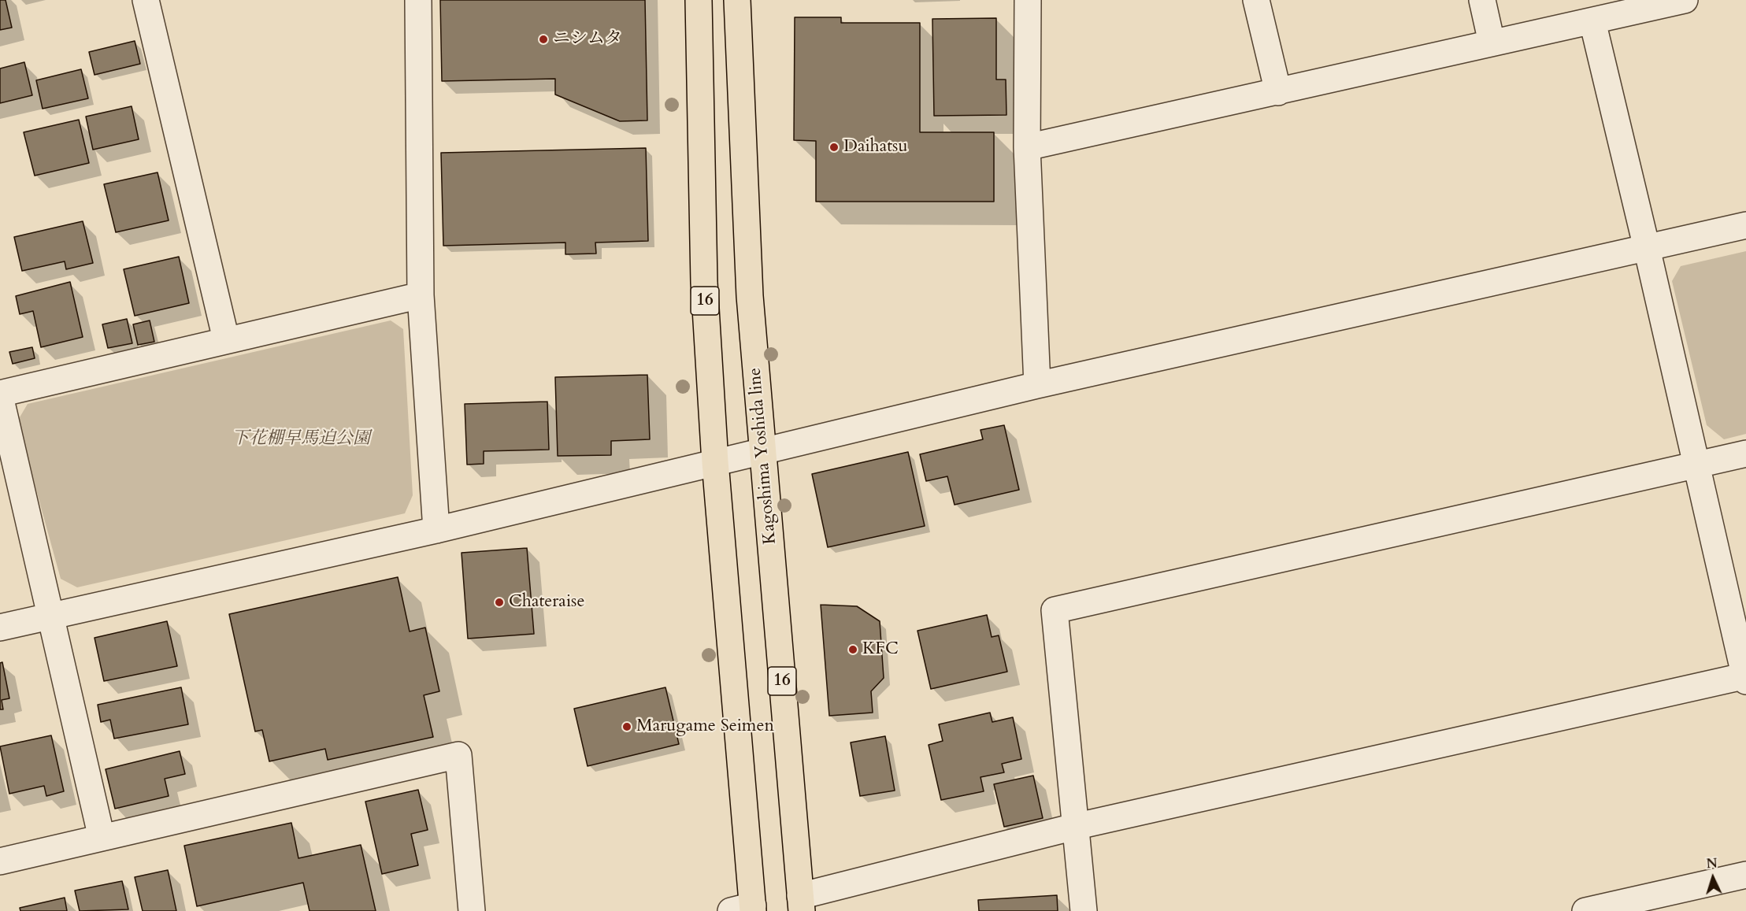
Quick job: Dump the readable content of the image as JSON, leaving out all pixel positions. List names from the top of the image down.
{
  "streets": {
    "main road": ["16", "Kagoshima Yoshida line"]
  },
  "parks": ["下花棚早馬迫公園"],
  "places": [
    "ニシムタ",
    "Daihatsu",
    "Chateraise",
    "KFC",
    "Marugame Seimen"
  ],
  "north": "top"
}
